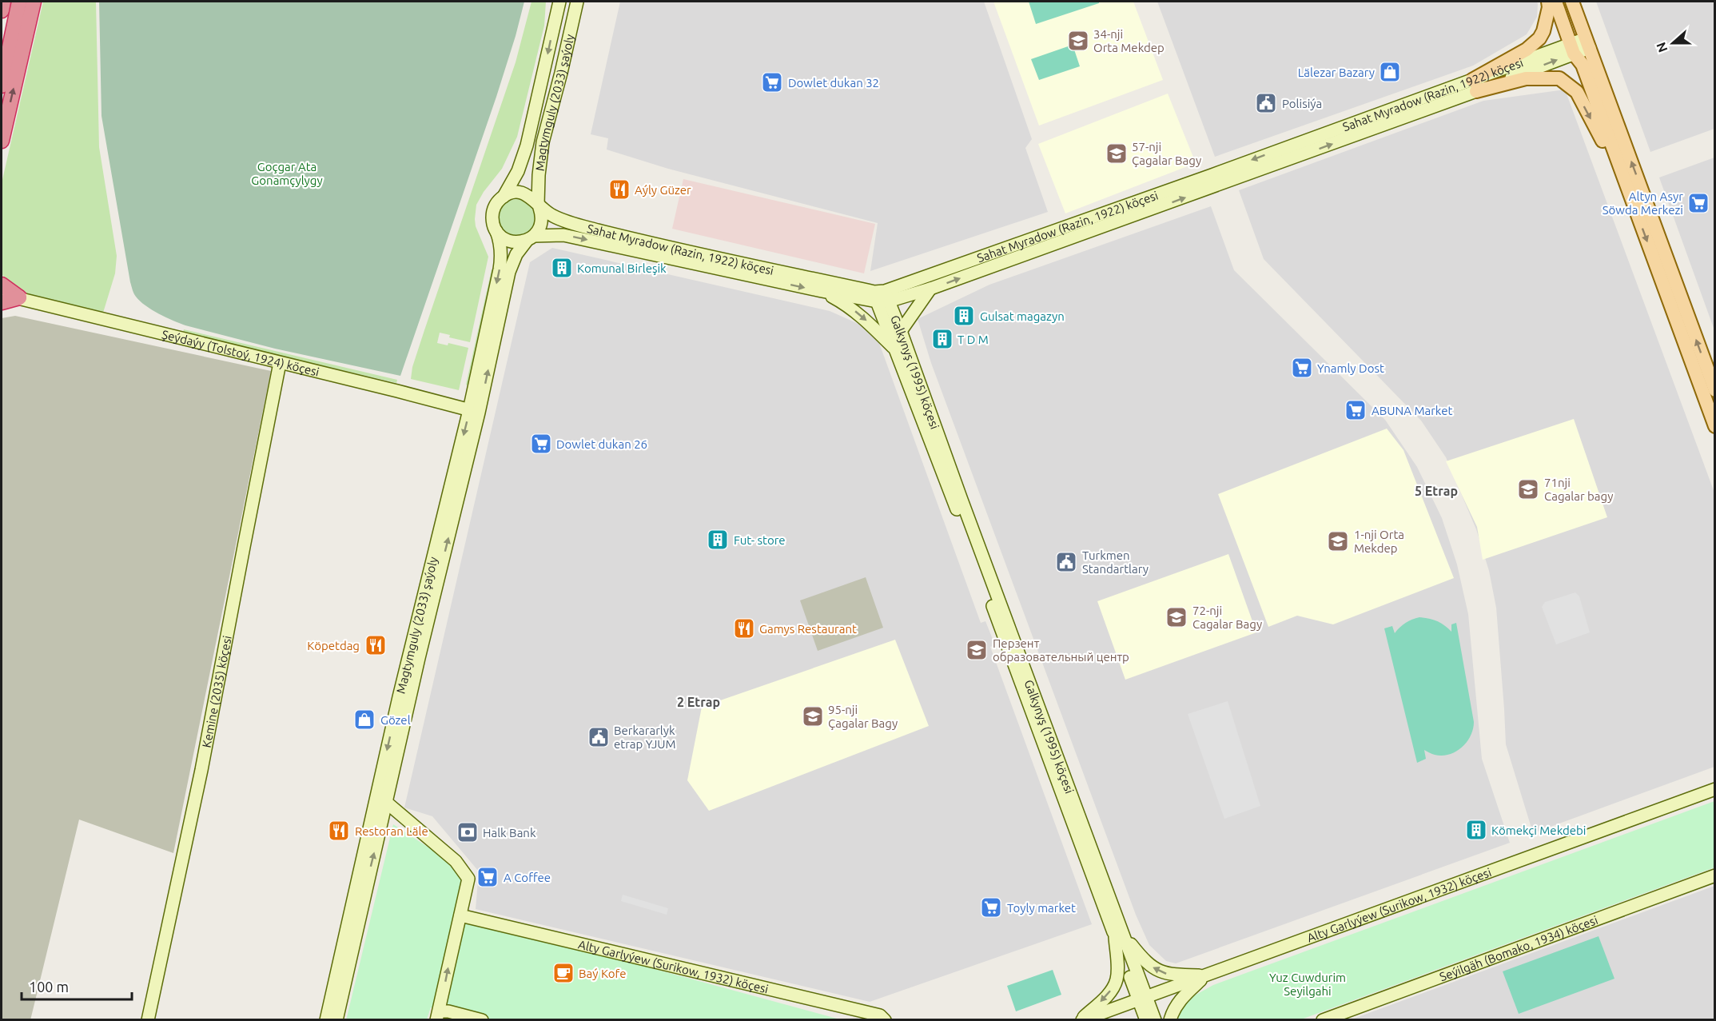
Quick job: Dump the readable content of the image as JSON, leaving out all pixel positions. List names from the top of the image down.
{
  "streets": {
    "main road": [
      "Sahat Myradow (Razin, 1922) köçesi",
      "Magtymguly (2033) şaýoly",
      "Şeýdaýy (Tolstoý, 1924) köçesi",
      "Galkynyş (1995) köçesi",
      "Kemine (2035) köçesi",
      "Alty Garlyýew (Surikow, 1932) köçesi",
      "Seýilgäh (Bomako, 1934) köçesi"
    ]
  },
  "crossings": [
    ["Sahat Myradow (Razin, 1922) köçesi", "Magtymguly (2033) şaýoly"],
    ["Sahat Myradow (Razin, 1922) köçesi", "Galkynyş (1995) köçesi"],
    ["Magtymguly (2033) şaýoly", "Şeýdaýy (Tolstoý, 1924) köçesi"],
    ["Şeýdaýy (Tolstoý, 1924) köçesi", "Kemine (2035) köçesi"],
    ["Galkynyş (1995) köçesi", "Alty Garlyýew (Surikow, 1932) köçesi"]
  ],
  "districts": ["5 Etrap", "2 Etrap"],
  "parks": ["Goçgar Ata Gonamçylygy", "Yuz Cuwdurim Seyilgahi"],
  "places": {
    "school or university": [
      "34-nji Orta Mekdep",
      "57-nji Çagalar Bagy",
      "71nji Cagalar bagy",
      "1-nji Orta Mekdep",
      "72-nji Cagalar Bagy",
      "Перзент образовательный центр",
      "95-nji Çagalar Bagy"
    ],
    "shop": ["Lälezar Bazary", "Gözel"],
    "supermarket": [
      "Dowlet dukan 32",
      "Altyn Asyr Söwda Merkezi",
      "Ynamly Dost",
      "ABUNA Market",
      "Dowlet dukan 26",
      "A Coffee",
      "Toyly market"
    ],
    "public building": ["Polisiýa", "Turkmen Standartlary", "Berkararlyk etrap YJUM"],
    "restaurant": [
      "Aýly Güzer",
      "Gamys Restaurant",
      "Köpetdag",
      "Restoran Läle"
    ],
    "building": [
      "Komunal Birleşik",
      "Gulsat magazyn",
      "T D M",
      "Fut- store",
      "Kömekçi Mekdebi"
    ],
    "bank": ["Halk Bank"],
    "cafe": ["Baý Kofe"]
  },
  "scale_bar": "100 m",
  "north": "left"
}
